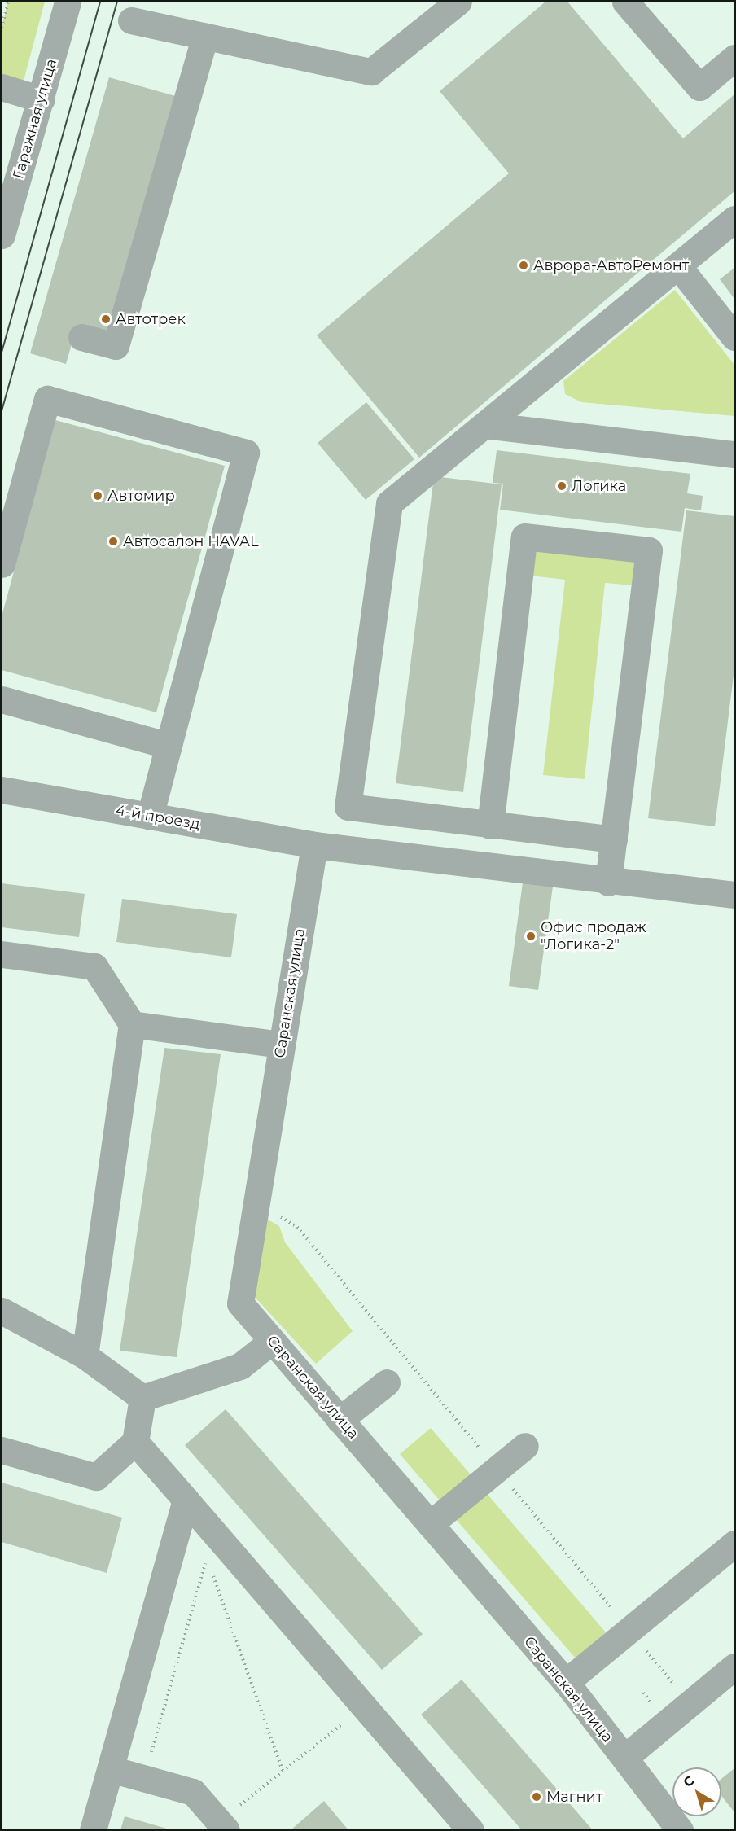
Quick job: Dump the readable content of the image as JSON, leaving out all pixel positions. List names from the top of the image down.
{
  "streets": {
    "street": ["Гаражная улица", "4-й проезд", "Саранская улица"]
  },
  "crossings": [
    ["4-й проезд", "Саранская улица"]
  ],
  "places": [
    "Аврора-АвтоРемонт",
    "Автотрек",
    "Логика",
    "Автомир",
    "Автосалон HAVAL",
    "Офис продаж \"Логика-2\"",
    "Магнит"
  ],
  "north": "top left"
}
